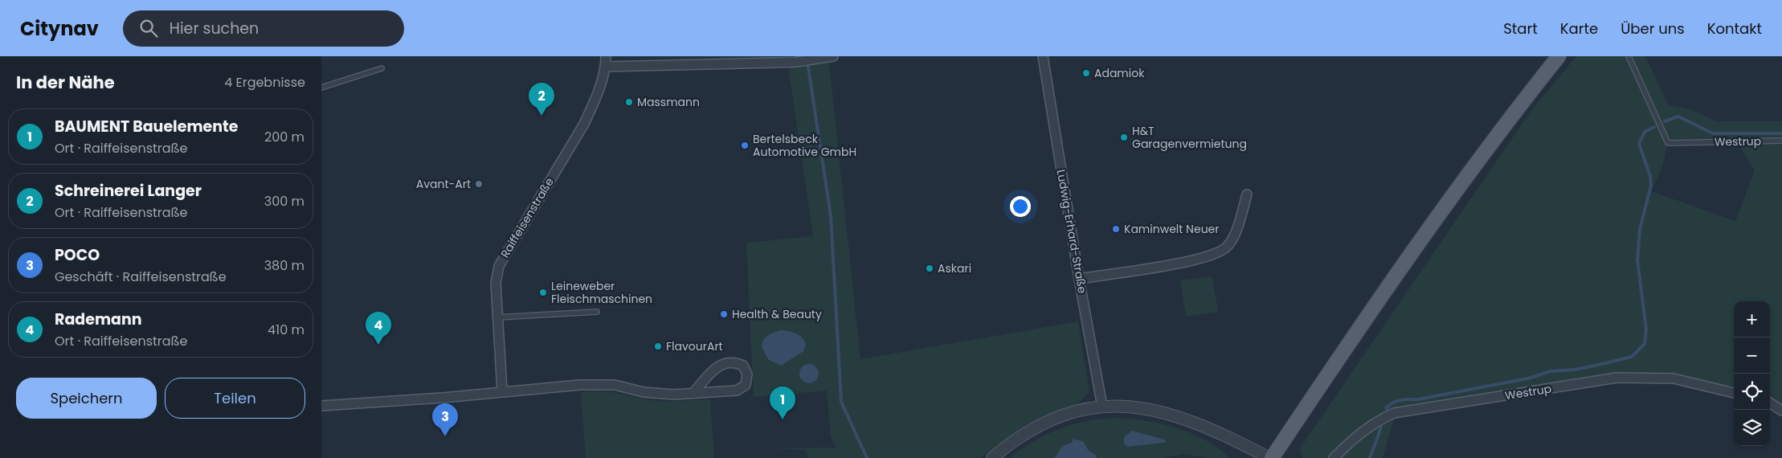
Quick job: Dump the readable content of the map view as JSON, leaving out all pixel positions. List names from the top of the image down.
{
  "streets": {
    "street": ["Westrup", "Raiffeisenstraße", "Ludwig-Erhard-Straße"]
  },
  "places": [
    "Adamiok",
    "Massmann",
    "H&T Garagenvermietung",
    "Bertelsbeck Automotive GmbH",
    "Avant-Art",
    "Kaminwelt Neuer",
    "Askari",
    "Leineweber Fleischmaschinen",
    "Health & Beauty",
    "FlavourArt"
  ],
  "page": {
    "header": "Citynav",
    "search": "Hier suchen",
    "nav": [
      "Start",
      "Karte",
      "Über uns",
      "Kontakt"
    ],
    "heading": ["In der Nähe", "4 Ergebnisse"],
    "pins": [
      "2",
      "4",
      "1",
      "3"
    ],
    "list": [
      {
        "mark": "1",
        "name": "BAUMENT Bauelemente",
        "note": "Ort · Raiffeisenstraße",
        "value": "200 m"
      },
      {
        "mark": "2",
        "name": "Schreinerei Langer",
        "note": "Ort · Raiffeisenstraße",
        "value": "300 m"
      },
      {
        "mark": "3",
        "name": "POCO",
        "note": "Geschäft · Raiffeisenstraße",
        "value": "380 m"
      },
      {
        "mark": "4",
        "name": "Rademann",
        "note": "Ort · Raiffeisenstraße",
        "value": "410 m"
      }
    ],
    "map_buttons": ["+", "−"],
    "buttons": ["Speichern", "Teilen"]
  }
}
